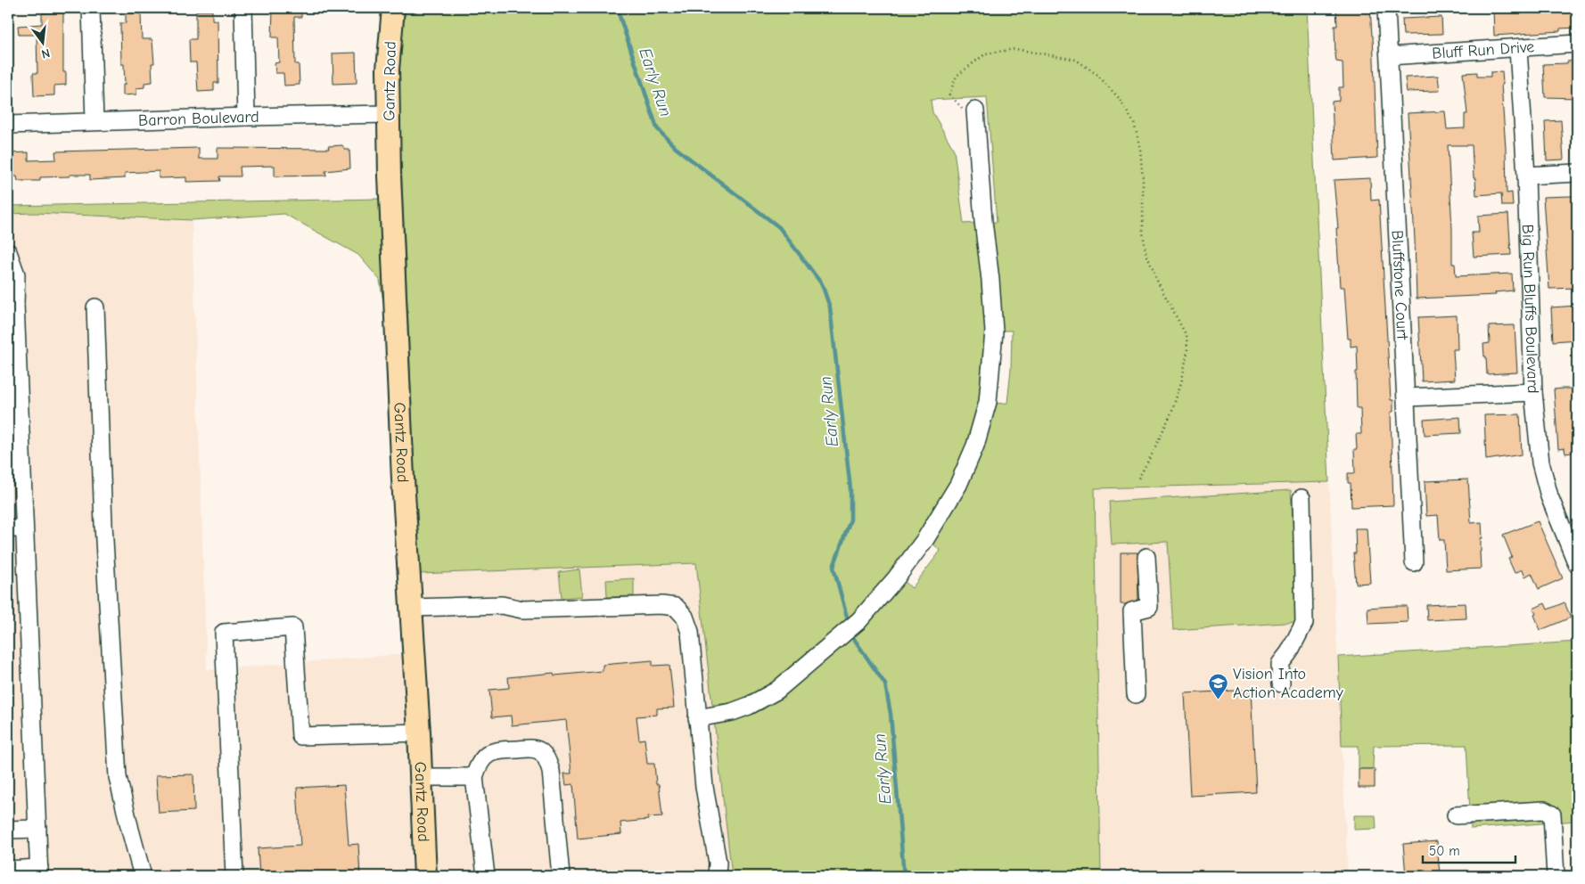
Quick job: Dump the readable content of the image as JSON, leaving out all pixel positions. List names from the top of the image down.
{
  "streets": {
    "main road": ["Gantz Road"],
    "street": [
      "Bluff Run Drive",
      "Barron Boulevard",
      "Bluffstone Court",
      "Big Run Bluffs Boulevard"
    ]
  },
  "crossings": [
    ["Bluff Run Drive", "Bluffstone Court"],
    ["Bluff Run Drive", "Big Run Bluffs Boulevard"],
    ["Gantz Road", "Barron Boulevard"]
  ],
  "water": ["Early Run"],
  "places": {
    "school or university": ["Vision Into Action Academy"]
  },
  "scale_bar": "50 m",
  "north": "bottom"
}
